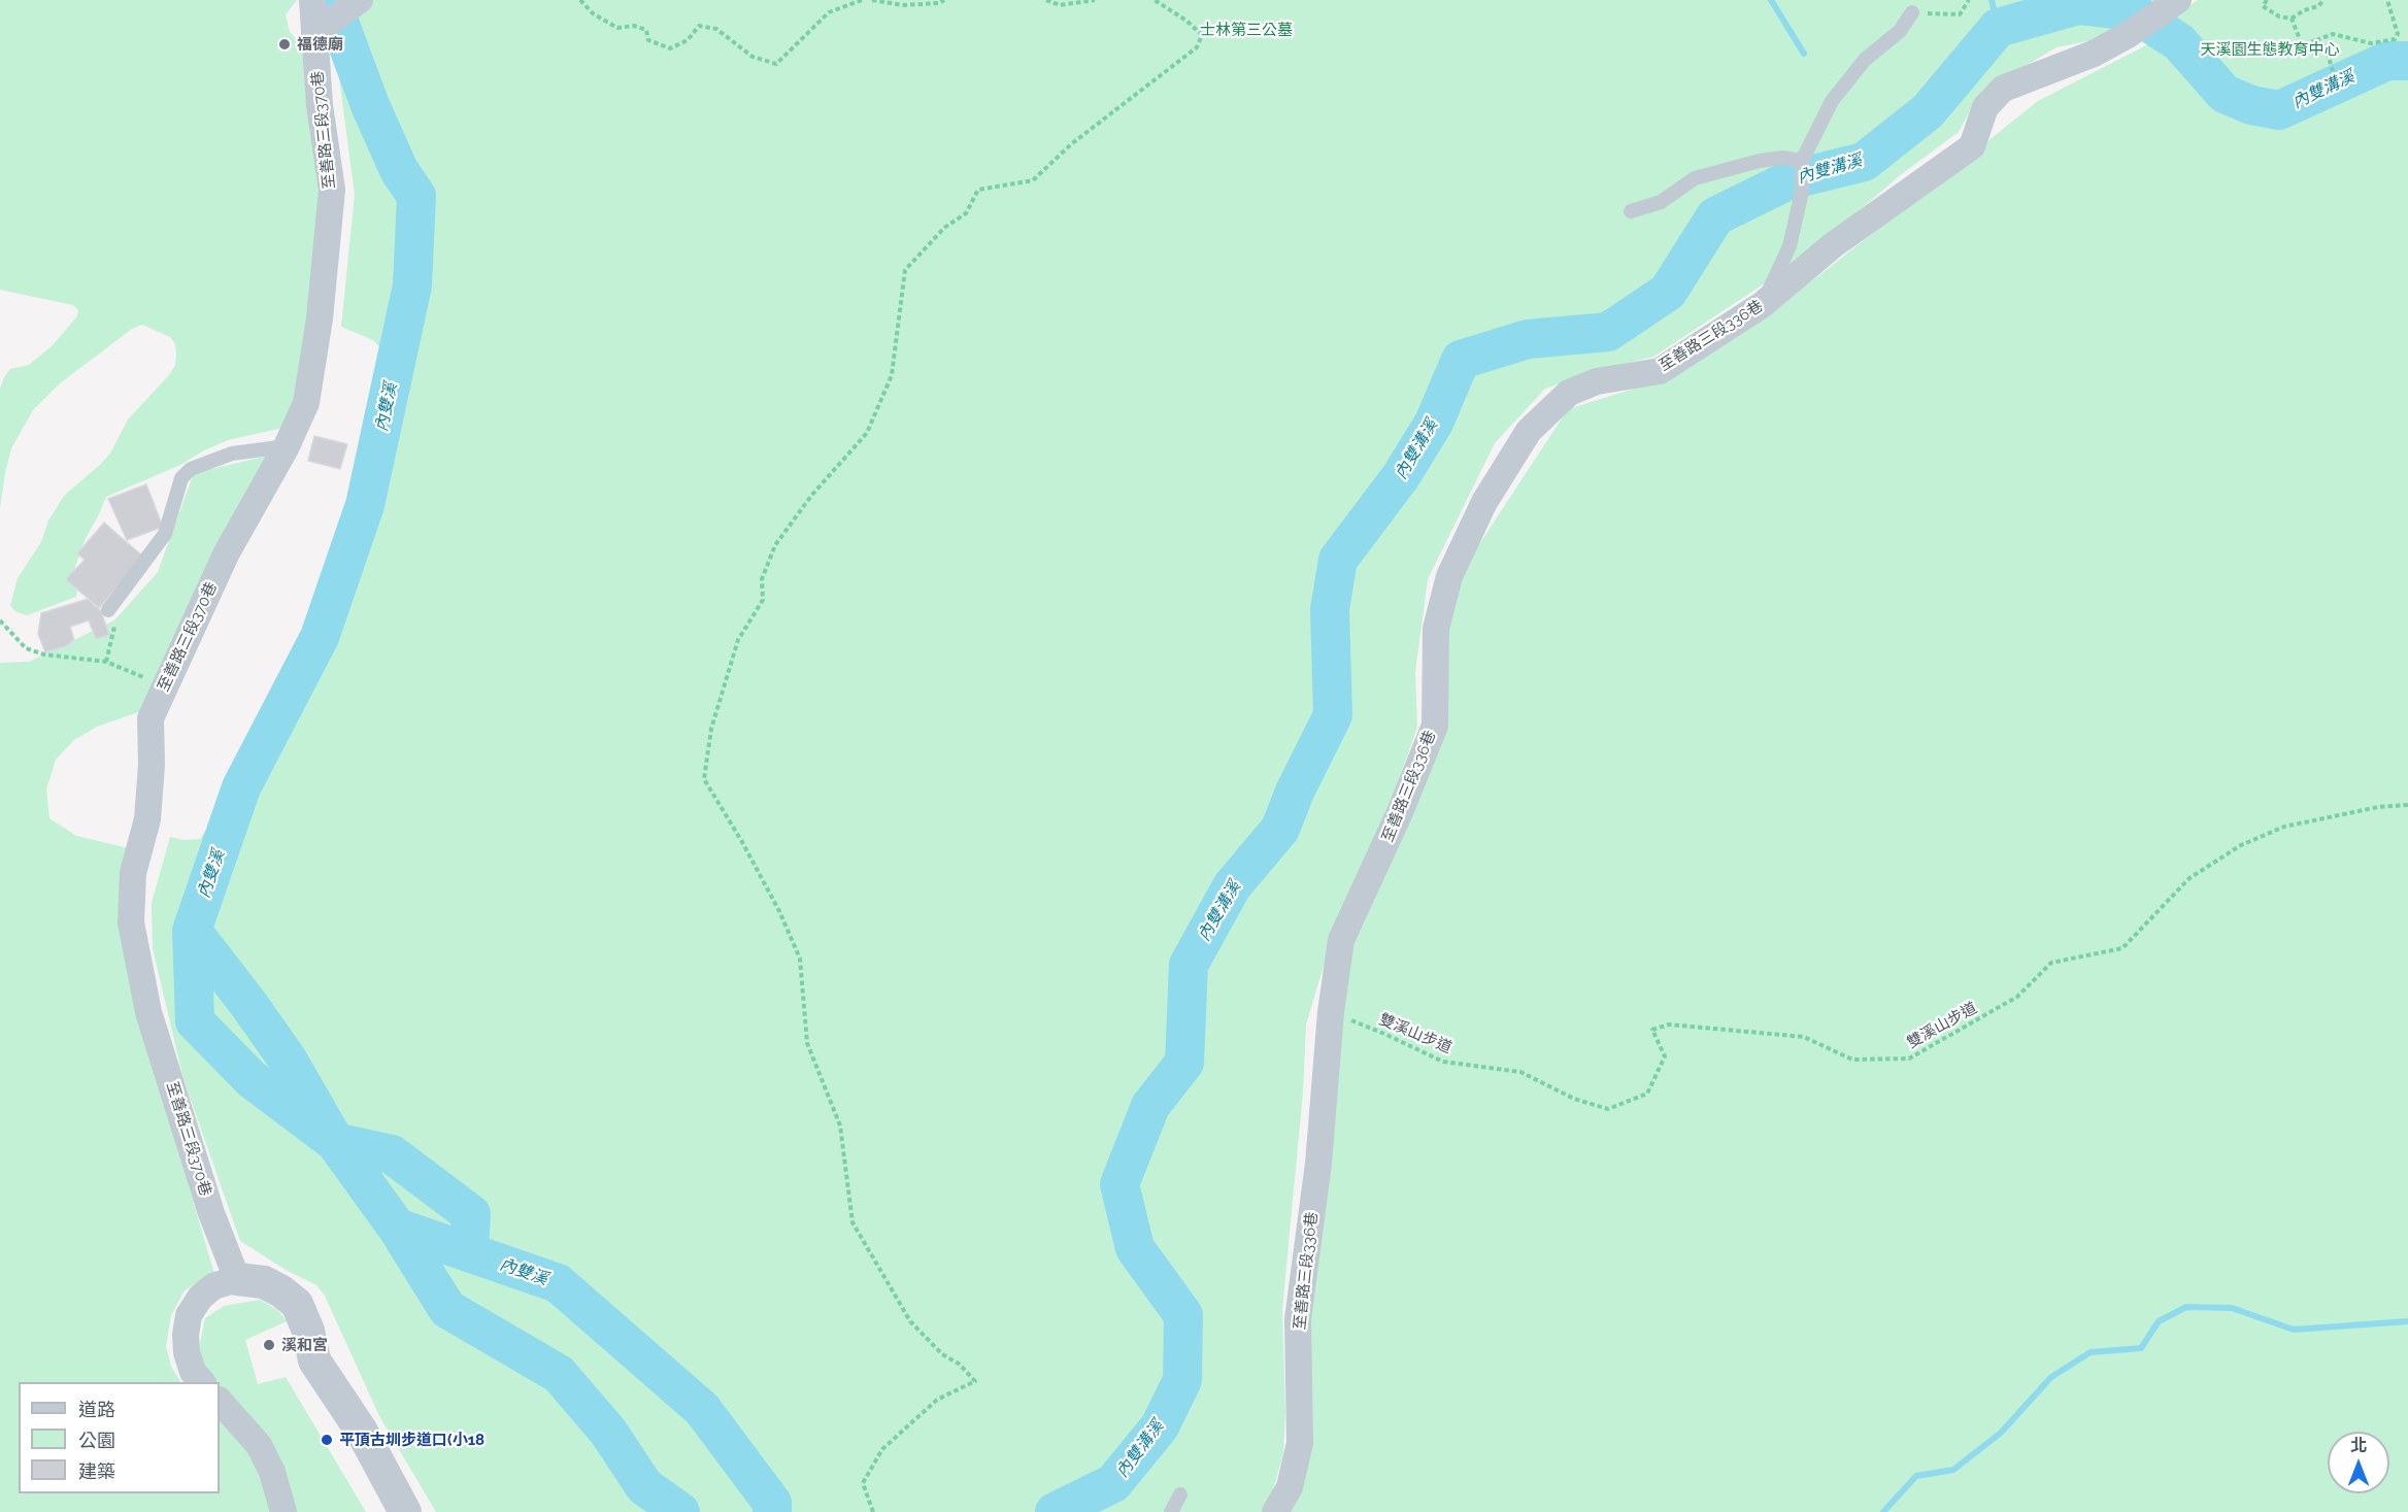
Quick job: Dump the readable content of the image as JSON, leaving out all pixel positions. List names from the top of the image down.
{
  "streets": {
    "street": ["至善路三段370巷", "至善路三段336巷"],
    "path": ["雙溪山步道"]
  },
  "crossings": [
    ["至善路三段336巷", "雙溪山步道"]
  ],
  "water": ["內雙溝溪", "內雙溪"],
  "parks": ["士林第三公墓", "天溪園生態教育中心"],
  "places": ["福德廟", "溪和宮", "平頂古圳步道口(小18"],
  "legend": ["道路", "公園", "建築"],
  "north": "top"
}
